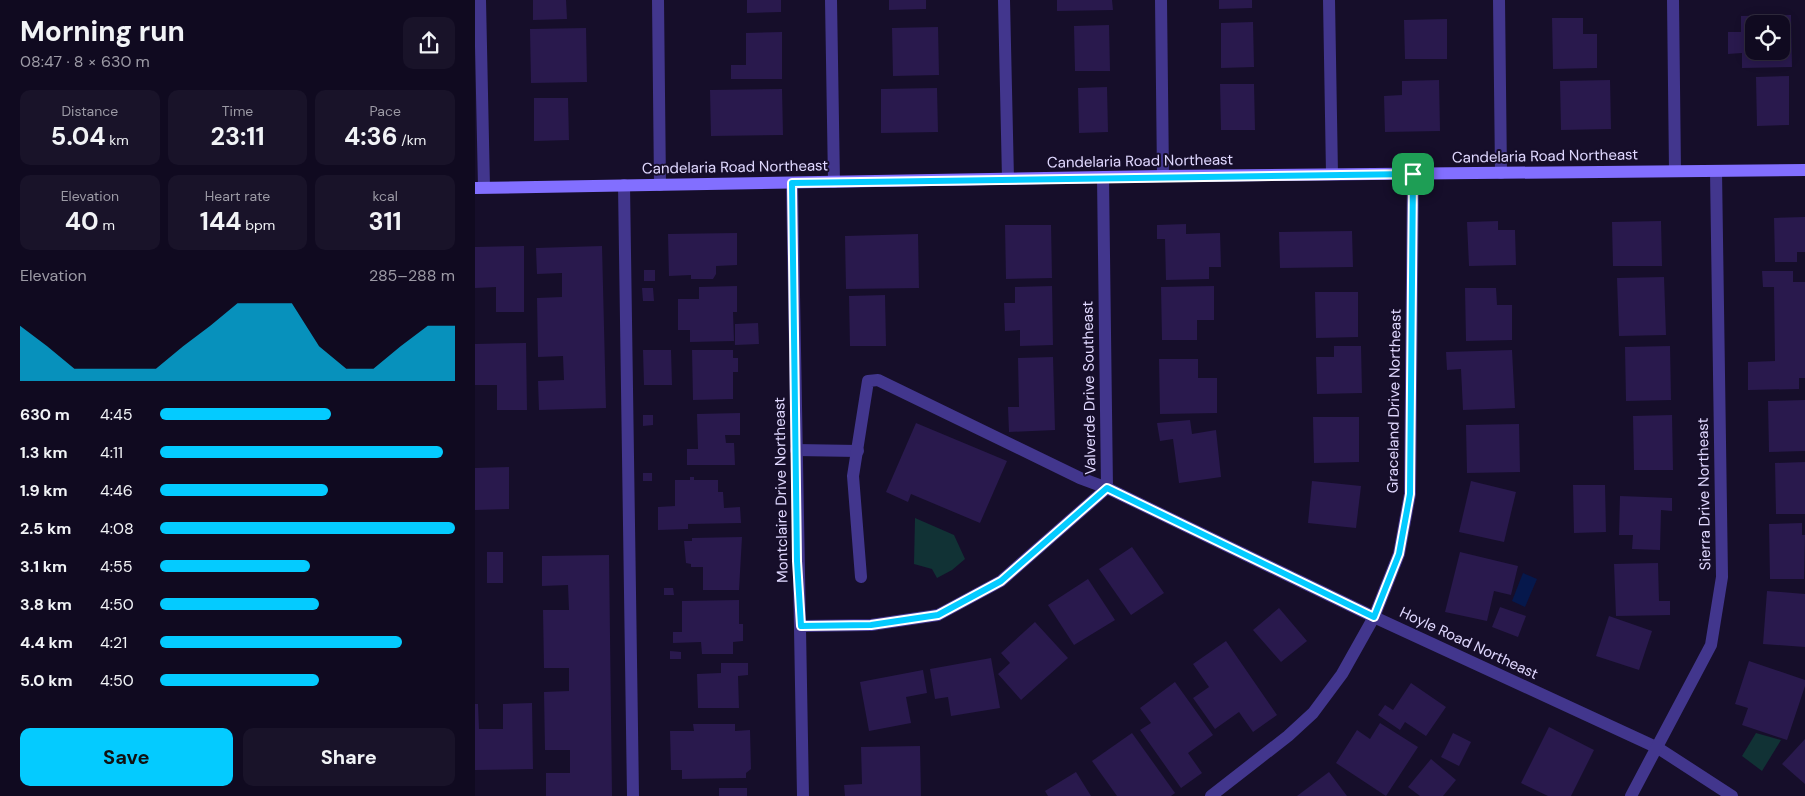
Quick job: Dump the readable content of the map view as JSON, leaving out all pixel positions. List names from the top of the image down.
{
  "streets": {
    "main road": ["Candelaria Road Northeast"],
    "street": [
      "Valverde Drive Southeast",
      "Graceland Drive Northeast",
      "Montclaire Drive Northeast",
      "Sierra Drive Northeast",
      "Hoyle Road Northeast"
    ]
  },
  "crossings": [
    ["Candelaria Road Northeast", "Valverde Drive Southeast"],
    ["Candelaria Road Northeast", "Graceland Drive Northeast"],
    ["Candelaria Road Northeast", "Montclaire Drive Northeast"],
    ["Candelaria Road Northeast", "Sierra Drive Northeast"],
    ["Valverde Drive Southeast", "Montclaire Drive Northeast"],
    ["Valverde Drive Southeast", "Hoyle Road Northeast"],
    ["Graceland Drive Northeast", "Hoyle Road Northeast"],
    ["Sierra Drive Northeast", "Hoyle Road Northeast"]
  ],
  "page": {
    "heading": ["Morning run", "08:47 · 8 × 630 m"],
    "stats": [
      ["Distance", "5.04 km"],
      ["Time", "23:11"],
      ["Pace", "4:36 /km"],
      ["Elevation", "40 m"],
      ["Heart rate", "144 bpm"],
      ["kcal", "311"]
    ],
    "chart": ["Elevation", "285–288 m"],
    "list": [
      {
        "name": "630 m",
        "note": "4:45"
      },
      {
        "name": "1.3 km",
        "note": "4:11"
      },
      {
        "name": "1.9 km",
        "note": "4:46"
      },
      {
        "name": "2.5 km",
        "note": "4:08"
      },
      {
        "name": "3.1 km",
        "note": "4:55"
      },
      {
        "name": "3.8 km",
        "note": "4:50"
      },
      {
        "name": "4.4 km",
        "note": "4:21"
      },
      {
        "name": "5.0 km",
        "note": "4:50"
      }
    ],
    "buttons": ["Save", "Share"]
  }
}
